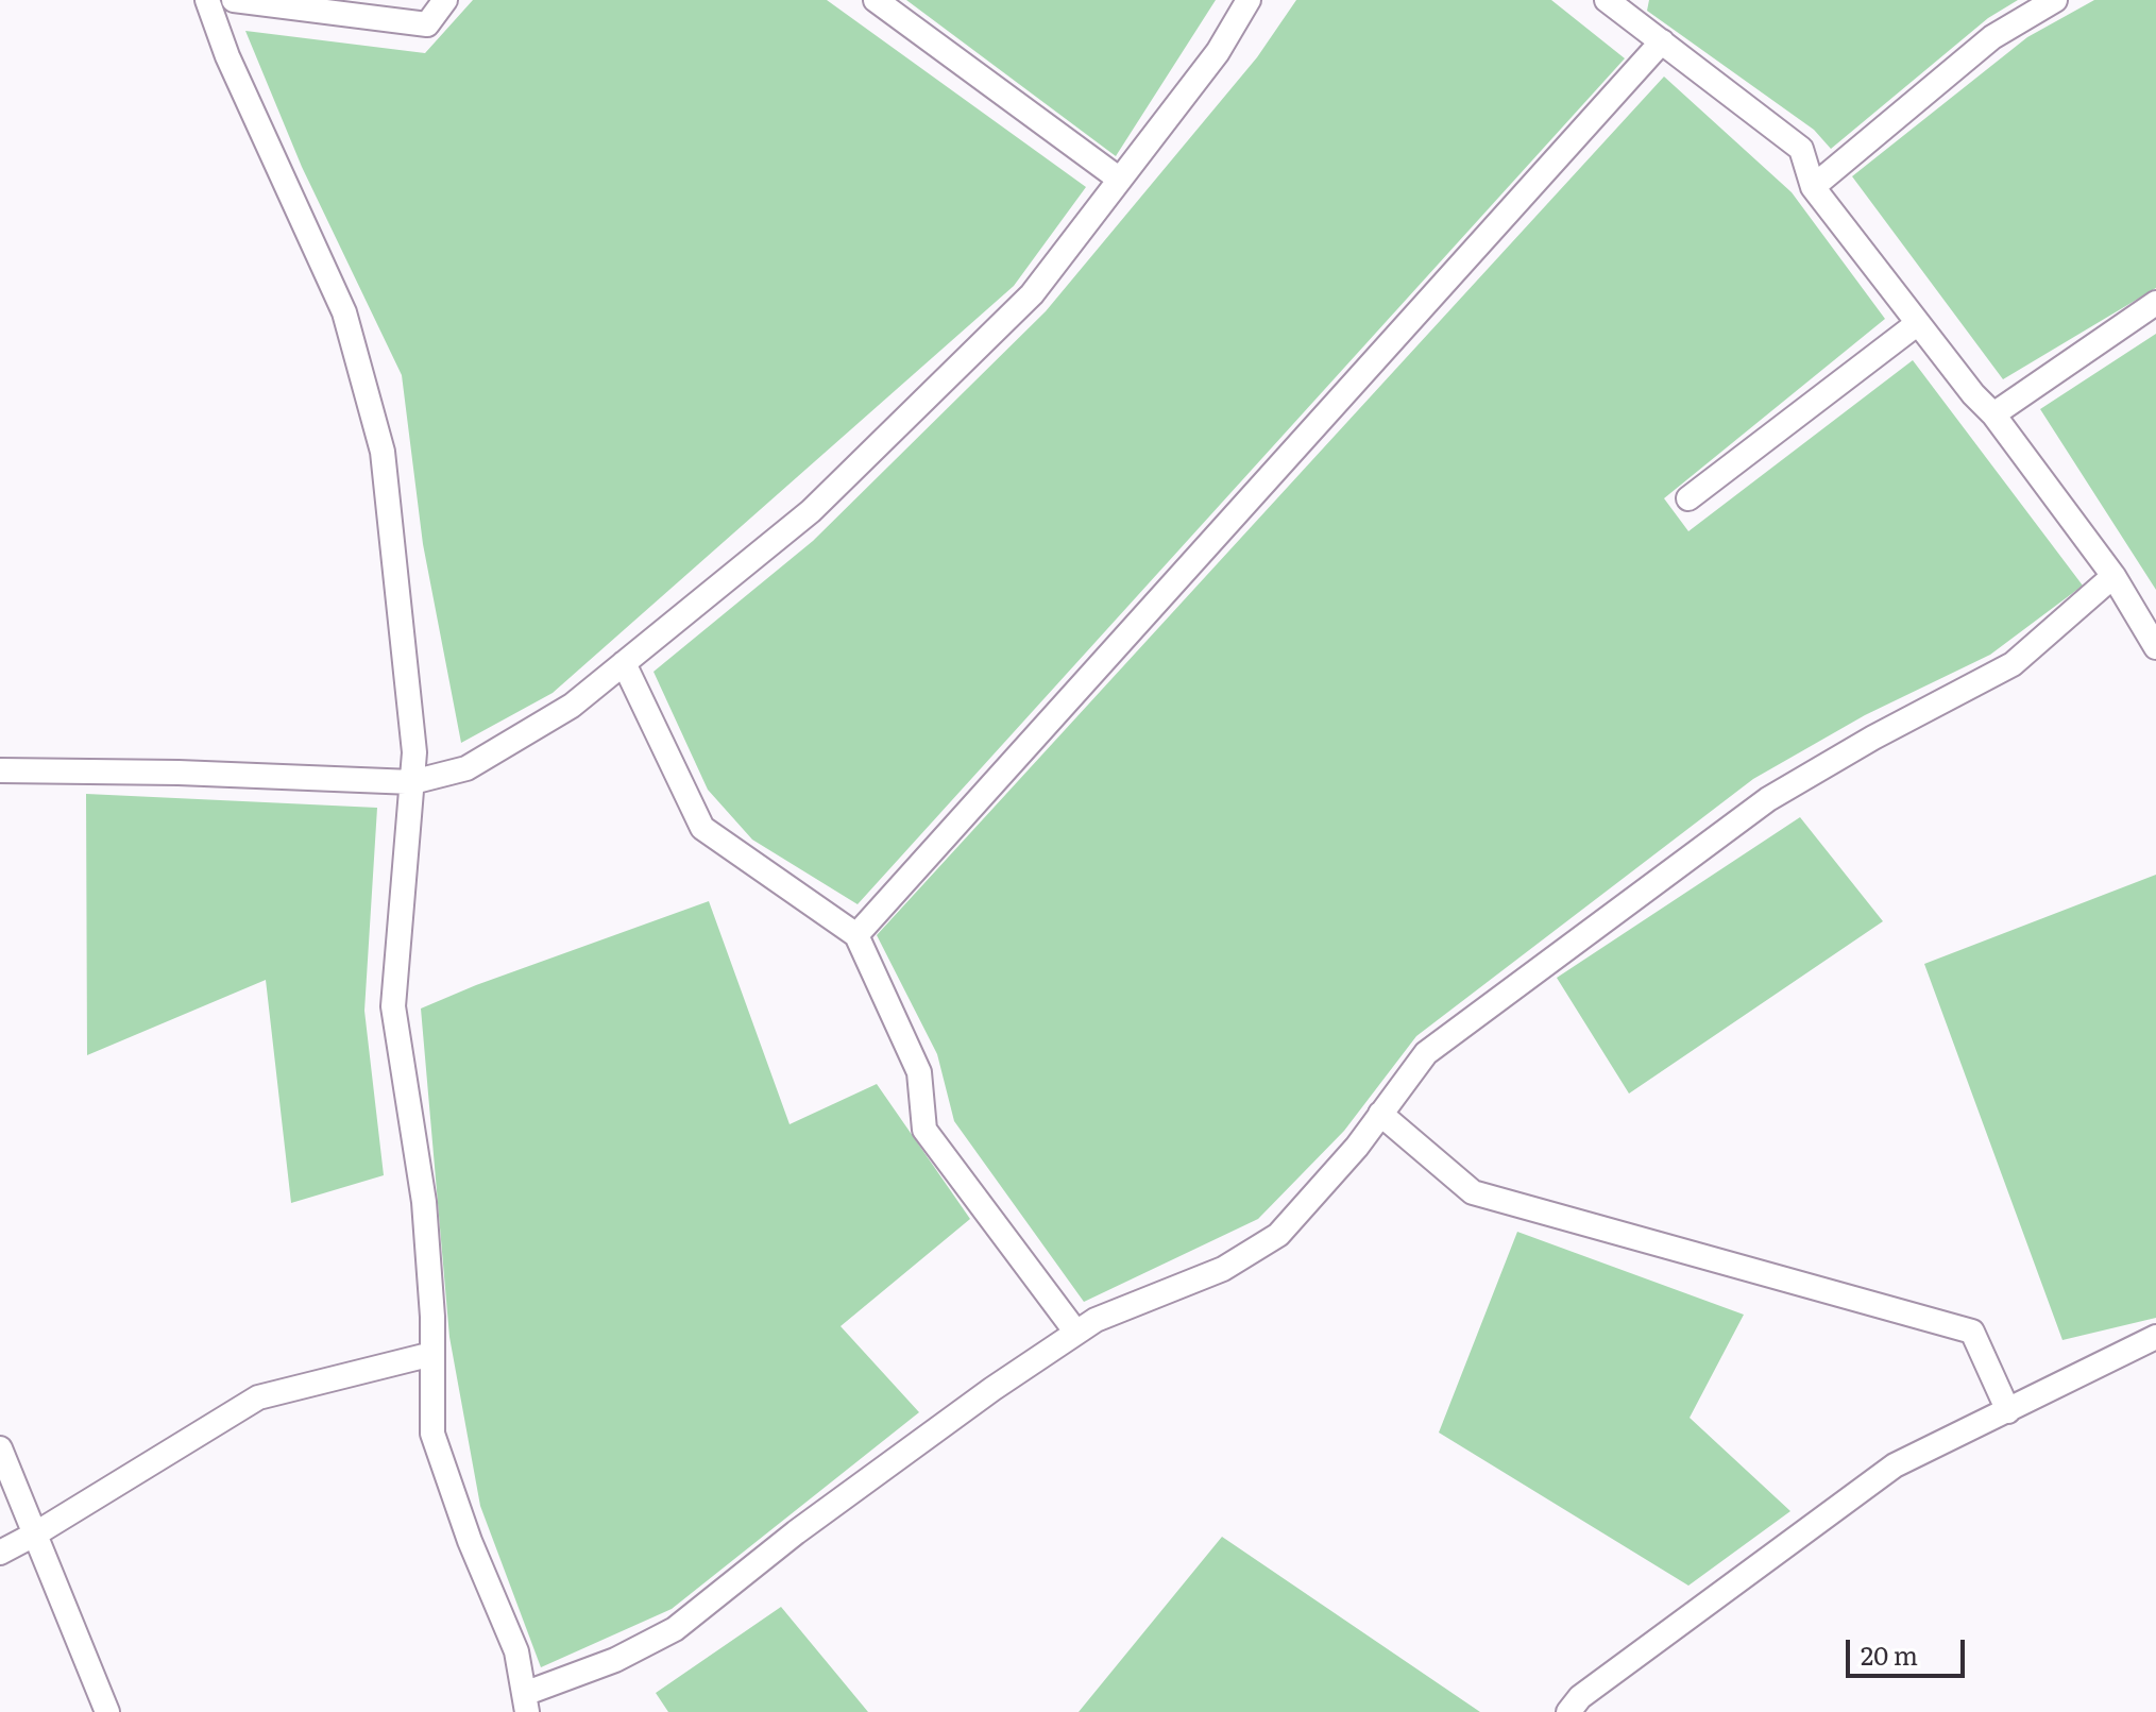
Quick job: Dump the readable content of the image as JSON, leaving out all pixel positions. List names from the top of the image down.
{
  "scale_bar": "20 m"
}
